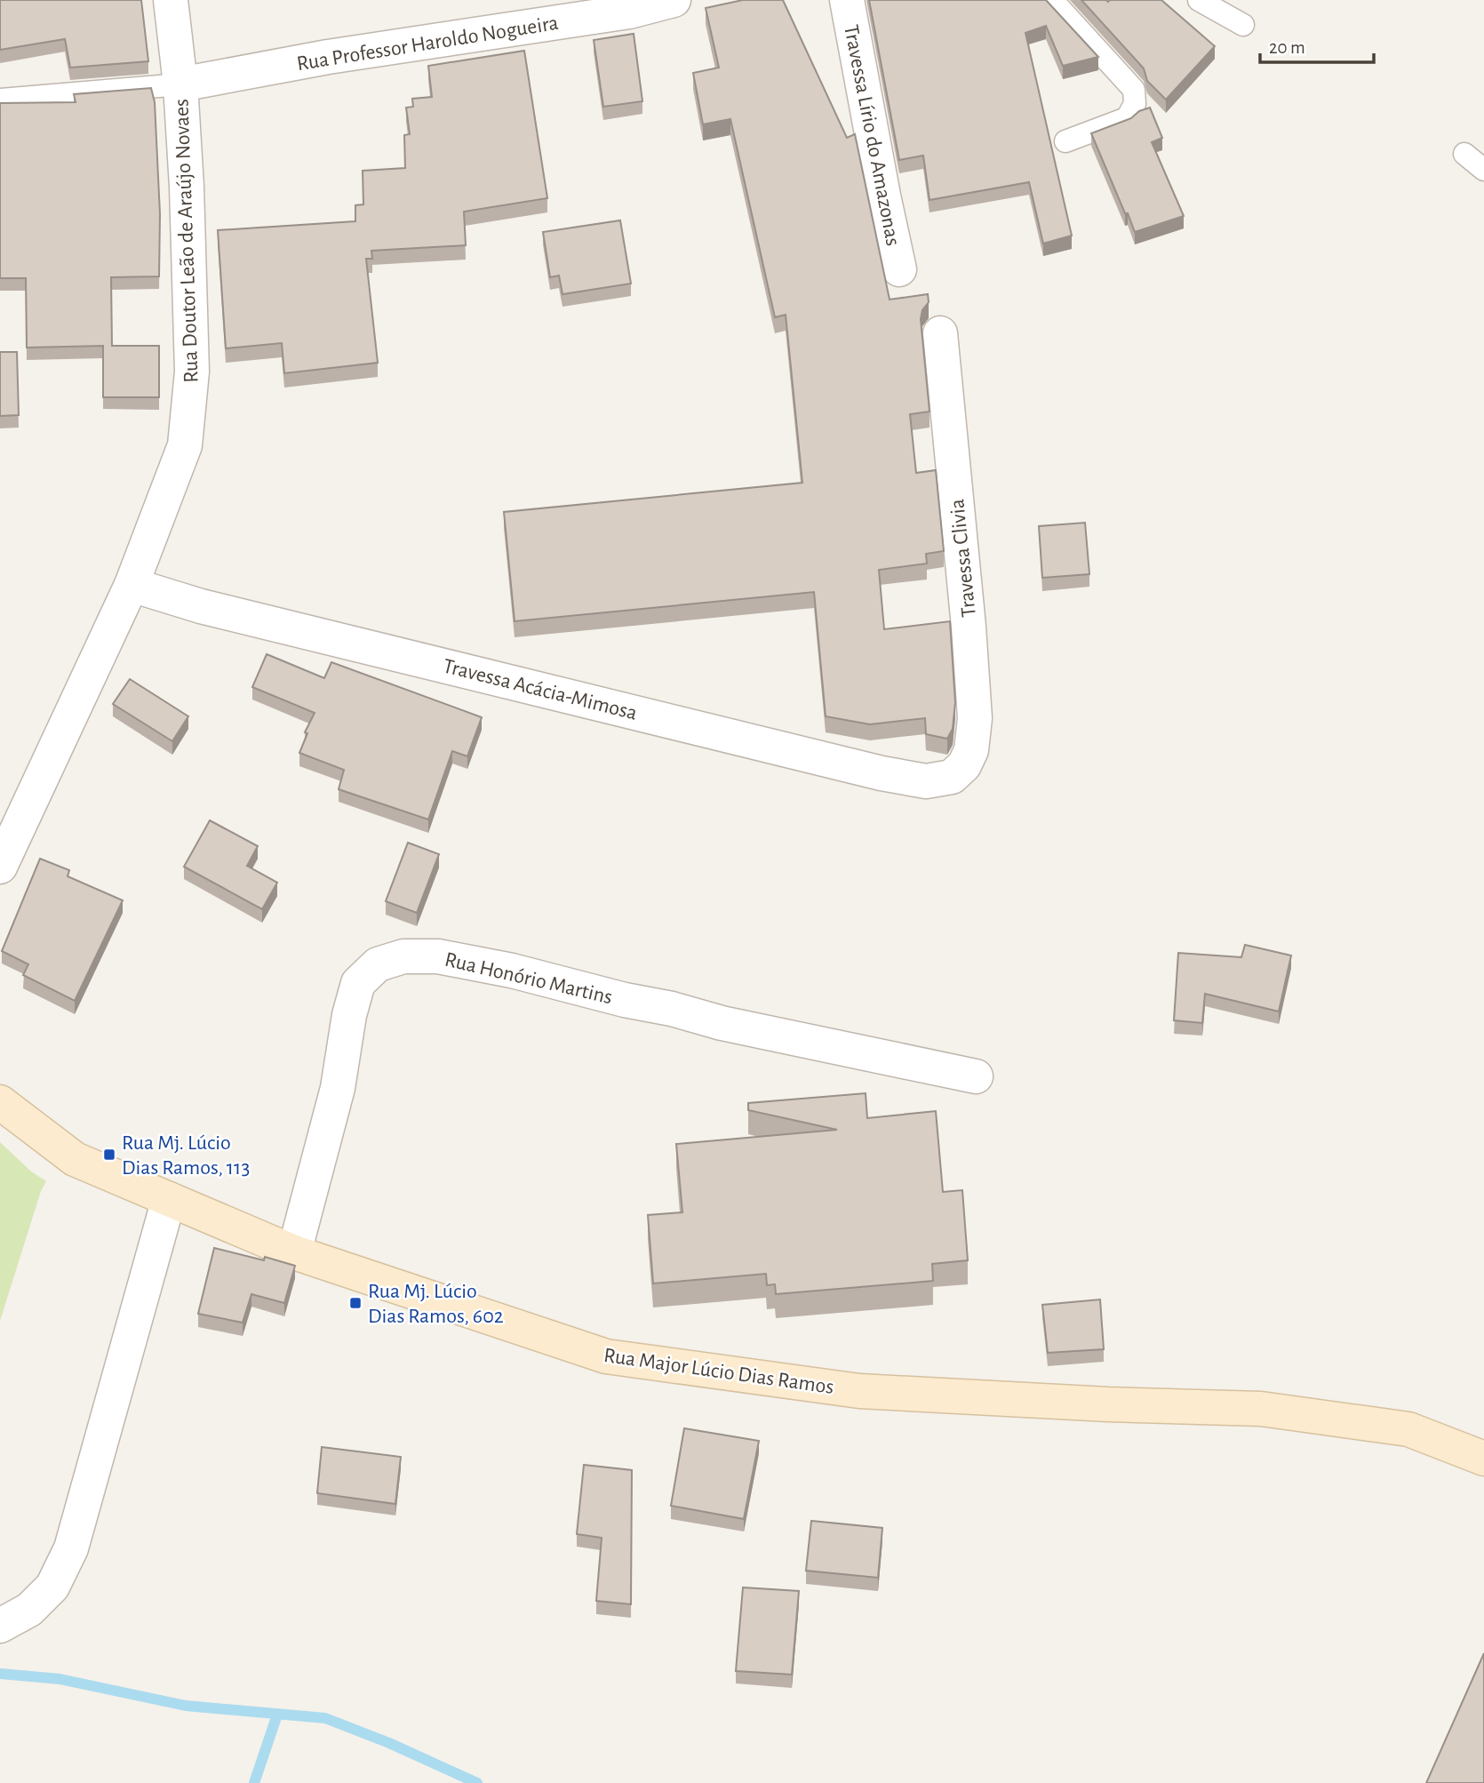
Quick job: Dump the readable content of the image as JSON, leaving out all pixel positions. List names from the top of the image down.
{
  "streets": {
    "main road": ["Rua Major Lúcio Dias Ramos"],
    "street": [
      "Rua Professor Haroldo Nogueira",
      "Travessa Lírio do Amazonas",
      "Rua Doutor Leão de Araújo Novaes",
      "Travessa Clivia",
      "Travessa Acácia-Mimosa",
      "Rua Honório Martins"
    ]
  },
  "crossings": [
    ["Rua Professor Haroldo Nogueira", "Rua Doutor Leão de Araújo Novaes"],
    ["Rua Doutor Leão de Araújo Novaes", "Travessa Acácia-Mimosa"],
    ["Travessa Clivia", "Travessa Acácia-Mimosa"],
    ["Rua Honório Martins", "Rua Major Lúcio Dias Ramos"]
  ],
  "places": {
    "transit": ["Rua Mj. Lúcio Dias Ramos, 113", "Rua Mj. Lúcio Dias Ramos, 602"]
  },
  "scale_bar": "20 m"
}
